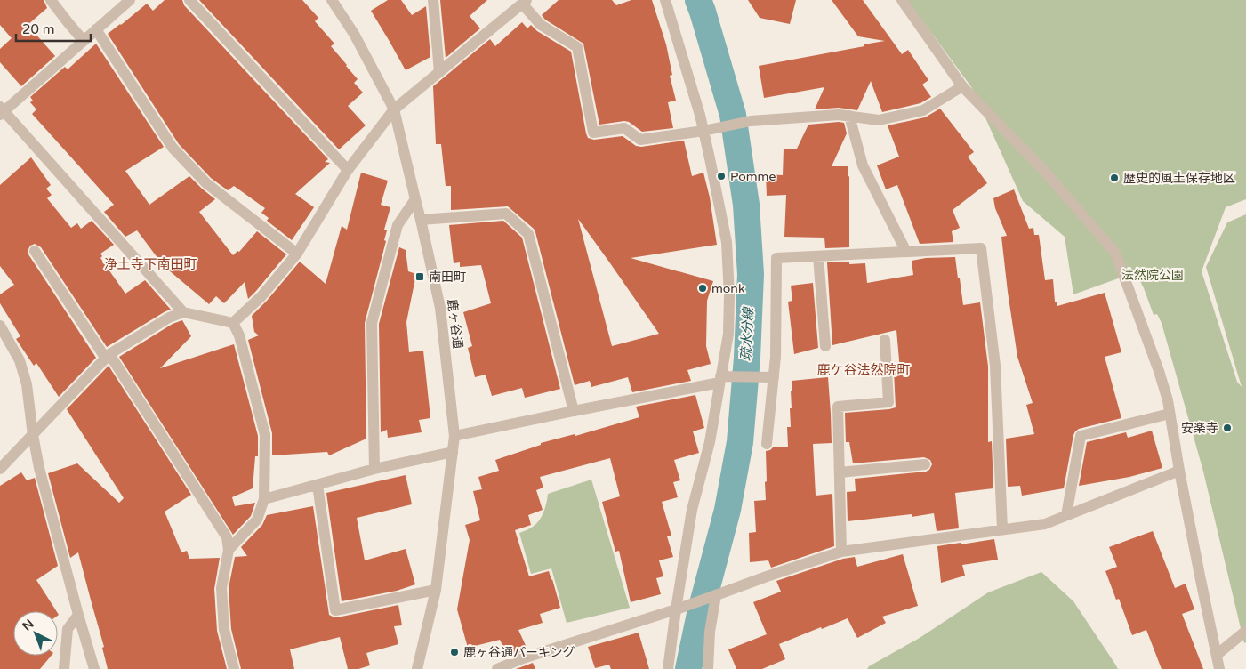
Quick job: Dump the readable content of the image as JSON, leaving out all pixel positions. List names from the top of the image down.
{
  "streets": {
    "street": ["鹿ヶ谷通"]
  },
  "districts": ["浄土寺下南田町", "鹿ケ谷法然院町"],
  "water": ["疏水分線"],
  "parks": ["法然院公園"],
  "places": {
    "other": [
      "Pomme",
      "歴史的風土保存地区",
      "monk",
      "安楽寺",
      "鹿ヶ谷通パーキング"
    ],
    "transit": ["南田町"]
  },
  "scale_bar": "20 m",
  "north": "top left"
}
